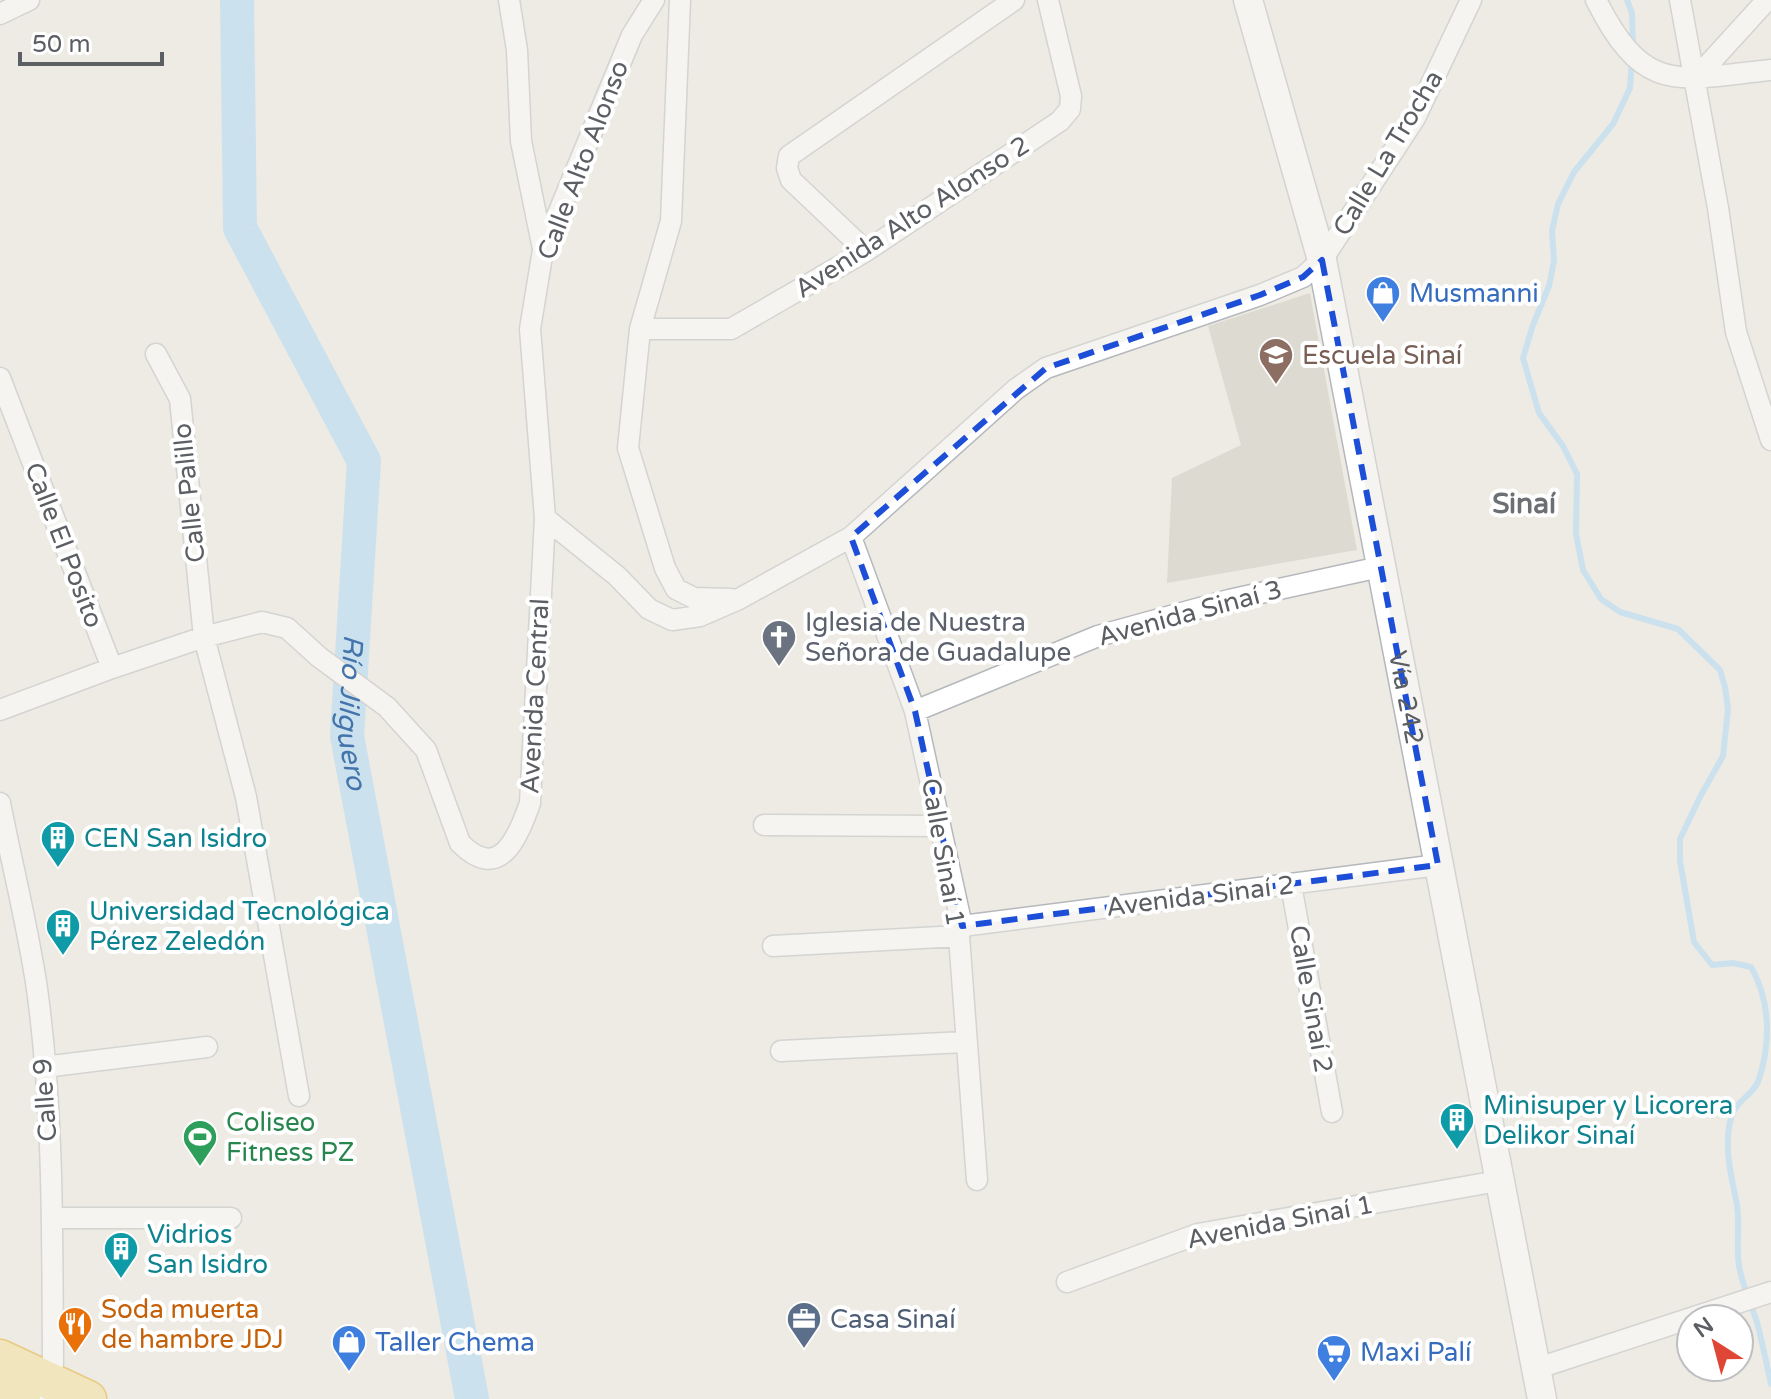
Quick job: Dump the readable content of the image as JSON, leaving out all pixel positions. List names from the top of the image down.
{
  "streets": {
    "main road": ["Vía 242"],
    "street": [
      "Calle La Trocha",
      "Calle Alto Alonso",
      "Avenida Alto Alonso 2",
      "Calle Palillo",
      "Calle El Posito",
      "Avenida Sinaí 3",
      "Avenida Central",
      "Calle Sinaí 1",
      "Avenida Sinaí 2",
      "Calle Sinaí 2",
      "Calle 9",
      "Avenida Sinaí 1"
    ]
  },
  "crossings": [
    ["Calle La Trocha", "Vía 242"],
    ["Calle Alto Alonso", "Avenida Central"],
    ["Calle Palillo", "Avenida Central"],
    ["Calle El Posito", "Avenida Central"],
    ["Avenida Sinaí 3", "Vía 242"],
    ["Avenida Sinaí 3", "Calle Sinaí 1"],
    ["Vía 242", "Avenida Sinaí 2"],
    ["Vía 242", "Avenida Sinaí 1"],
    ["Calle Sinaí 1", "Avenida Sinaí 2"],
    ["Avenida Sinaí 2", "Calle Sinaí 2"]
  ],
  "districts": ["Sinaí"],
  "water": ["Río Jilguero"],
  "places": {
    "shop": ["Musmanni", "Taller Chema"],
    "school or university": ["Escuela Sinaí"],
    "church": ["Iglesia de Nuestra Señora de Guadalupe"],
    "building": [
      "CEN San Isidro",
      "Universidad Tecnológica Pérez Zeledón",
      "Minisuper y Licorera Delikor Sinaí",
      "Vidrios San Isidro"
    ],
    "sports": ["Coliseo Fitness PZ"],
    "office": ["Casa Sinaí"],
    "restaurant": ["Soda muerta de hambre JDJ"],
    "supermarket": ["Maxi Palí"]
  },
  "scale_bar": "50 m",
  "north": "top left"
}
